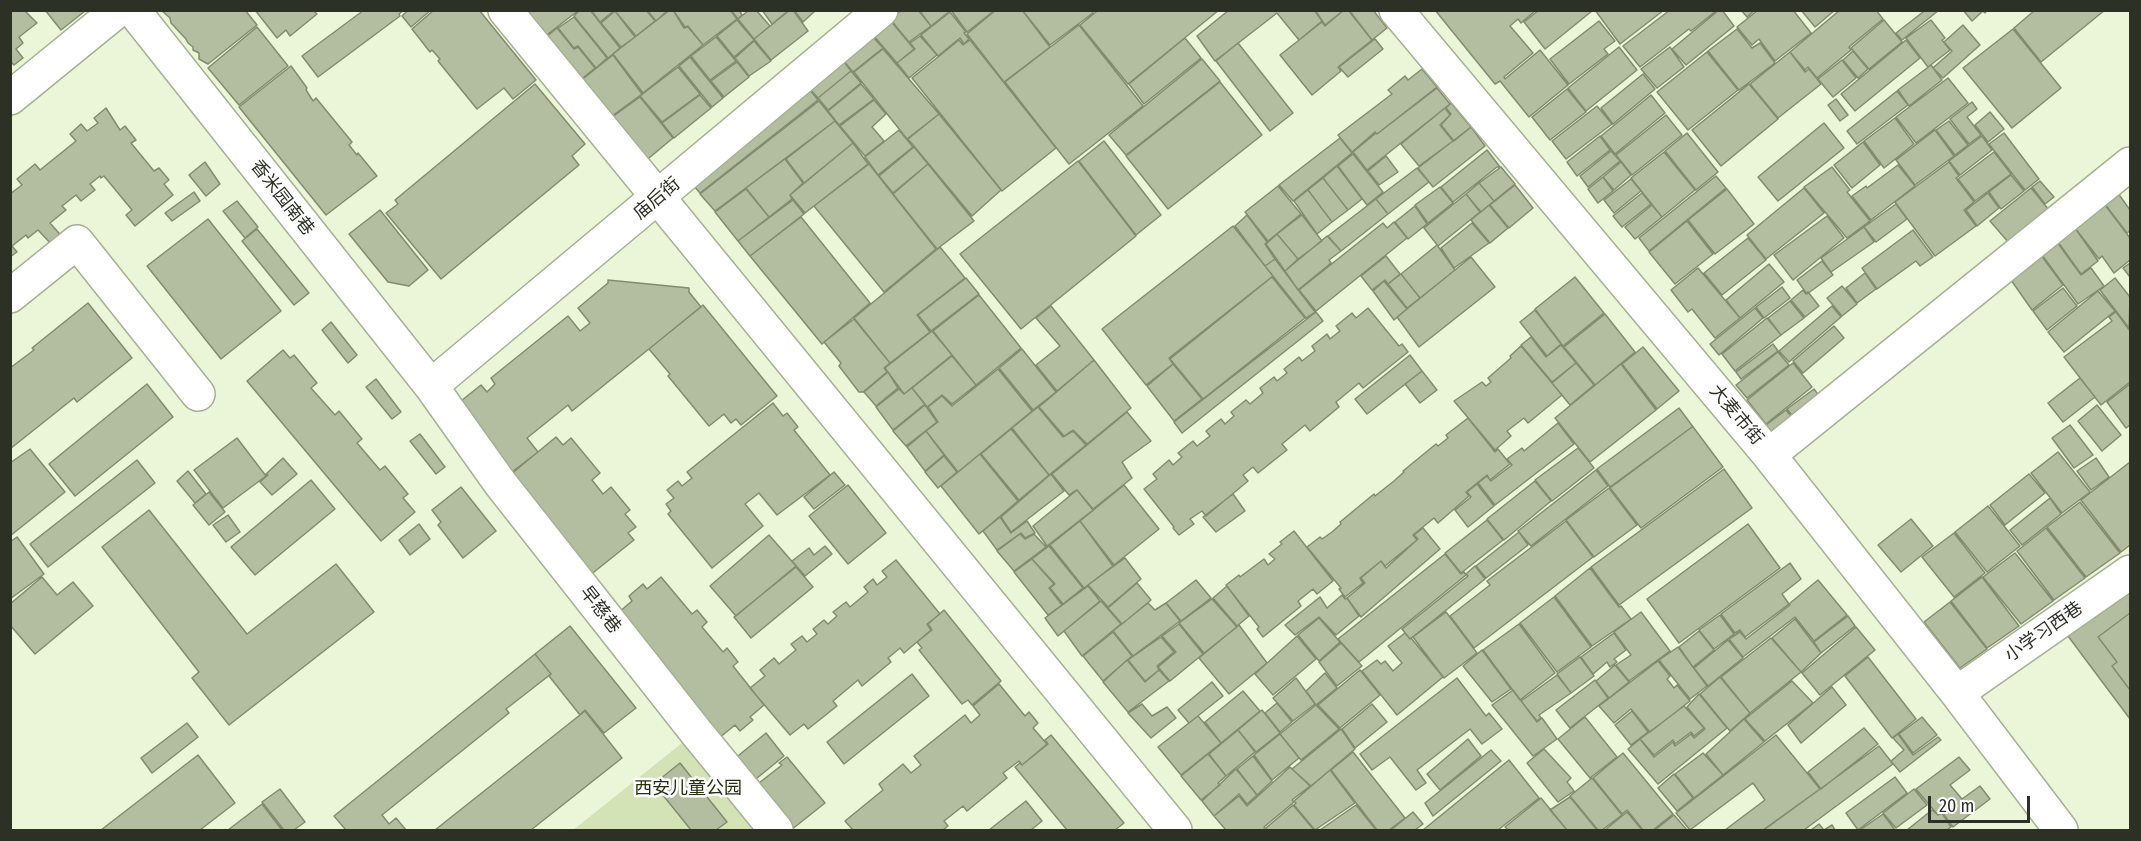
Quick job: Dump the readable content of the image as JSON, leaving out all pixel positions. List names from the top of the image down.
{
  "streets": {
    "street": [
      "香米园南巷",
      "庙后街",
      "大麦市街",
      "早慈巷",
      "小学习西巷"
    ]
  },
  "crossings": [
    ["香米园南巷", "庙后街"],
    ["香米园南巷", "早慈巷"],
    ["庙后街", "早慈巷"],
    ["大麦市街", "小学习西巷"]
  ],
  "parks": ["西安儿童公园"],
  "scale_bar": "20 m"
}
